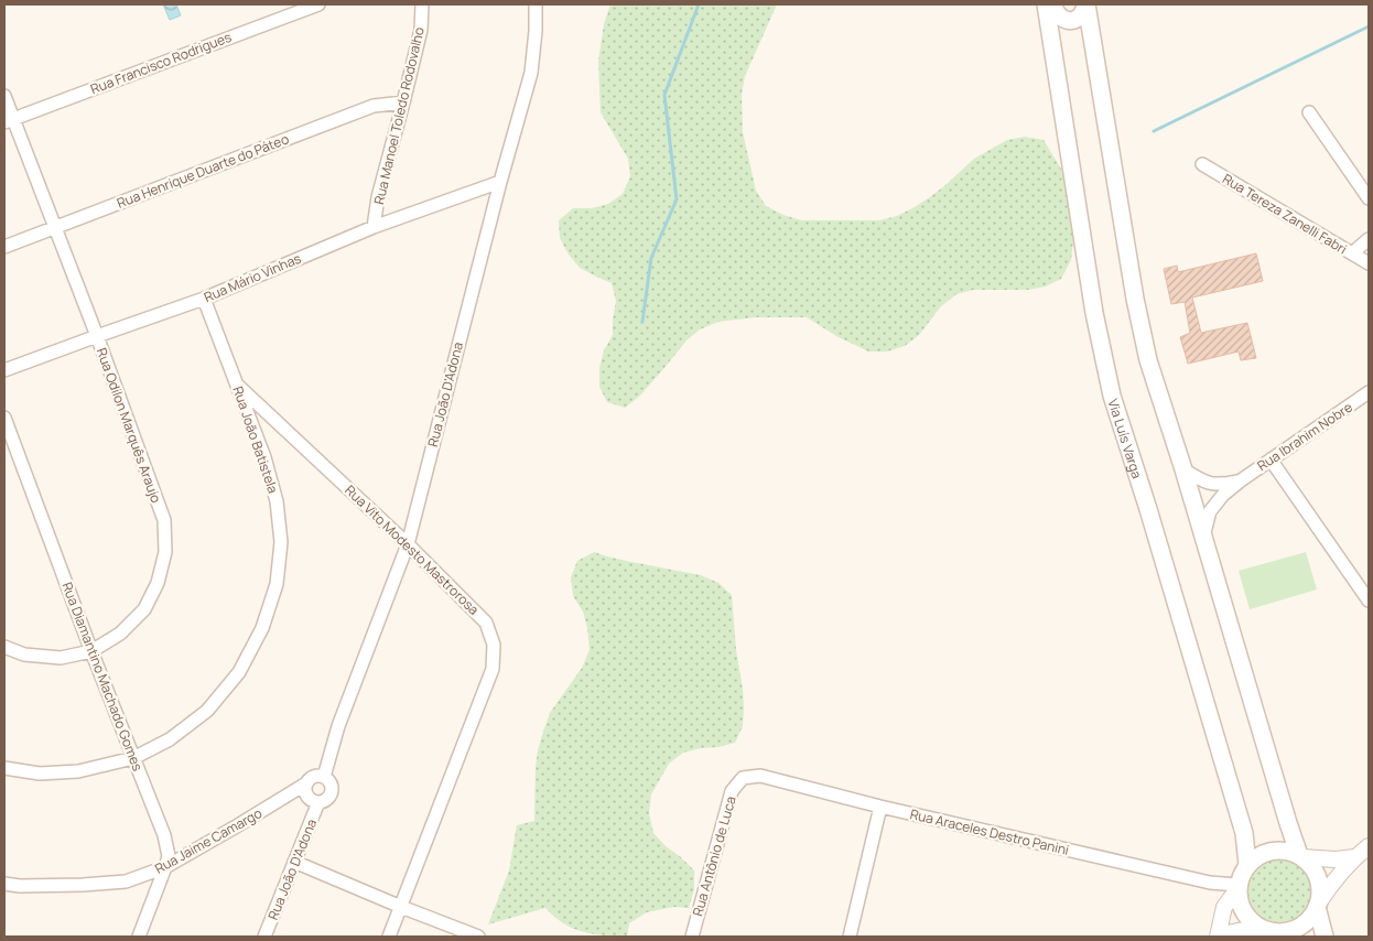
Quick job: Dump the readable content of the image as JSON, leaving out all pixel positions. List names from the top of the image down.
{
  "streets": {
    "main road": ["Via Luís Varga"],
    "street": [
      "Rua Francisco Rodrigues",
      "Rua Manoel Toledo Rodovalho",
      "Rua Henrique Duarte do Páteo",
      "Rua Tereza Zanelli Fabri",
      "Rua Mário Vinhas",
      "Rua João D'Adona",
      "Rua Odilon Marquês Araujo",
      "Rua Ibrahim Nobre",
      "Rua João Batistela",
      "Rua Vito Modesto Mastrorosa",
      "Rua Diamantino Machado Gomes",
      "Rua Araceles Destro Panini",
      "Rua Jaime Camargo",
      "Rua Antônio de Luca"
    ]
  },
  "crossings": [
    ["Rua Francisco Rodrigues", "Rua Odilon Marquês Araujo"],
    ["Rua Manoel Toledo Rodovalho", "Rua Henrique Duarte do Páteo"],
    ["Rua Manoel Toledo Rodovalho", "Rua Mário Vinhas"],
    ["Rua Henrique Duarte do Páteo", "Rua Odilon Marquês Araujo"],
    ["Rua Mário Vinhas", "Rua João D'Adona"],
    ["Rua Mário Vinhas", "Rua Odilon Marquês Araujo"],
    ["Rua Mário Vinhas", "Rua João Batistela"],
    ["Rua João D'Adona", "Rua Vito Modesto Mastrorosa"],
    ["Rua João D'Adona", "Rua Jaime Camargo"],
    ["Rua Odilon Marquês Araujo", "Rua Diamantino Machado Gomes"],
    ["Via Luís Varga", "Rua Araceles Destro Panini"],
    ["Rua João Batistela", "Rua Vito Modesto Mastrorosa"],
    ["Rua João Batistela", "Rua Diamantino Machado Gomes"],
    ["Rua Diamantino Machado Gomes", "Rua Jaime Camargo"],
    ["Rua Araceles Destro Panini", "Rua Antônio de Luca"]
  ]
}
